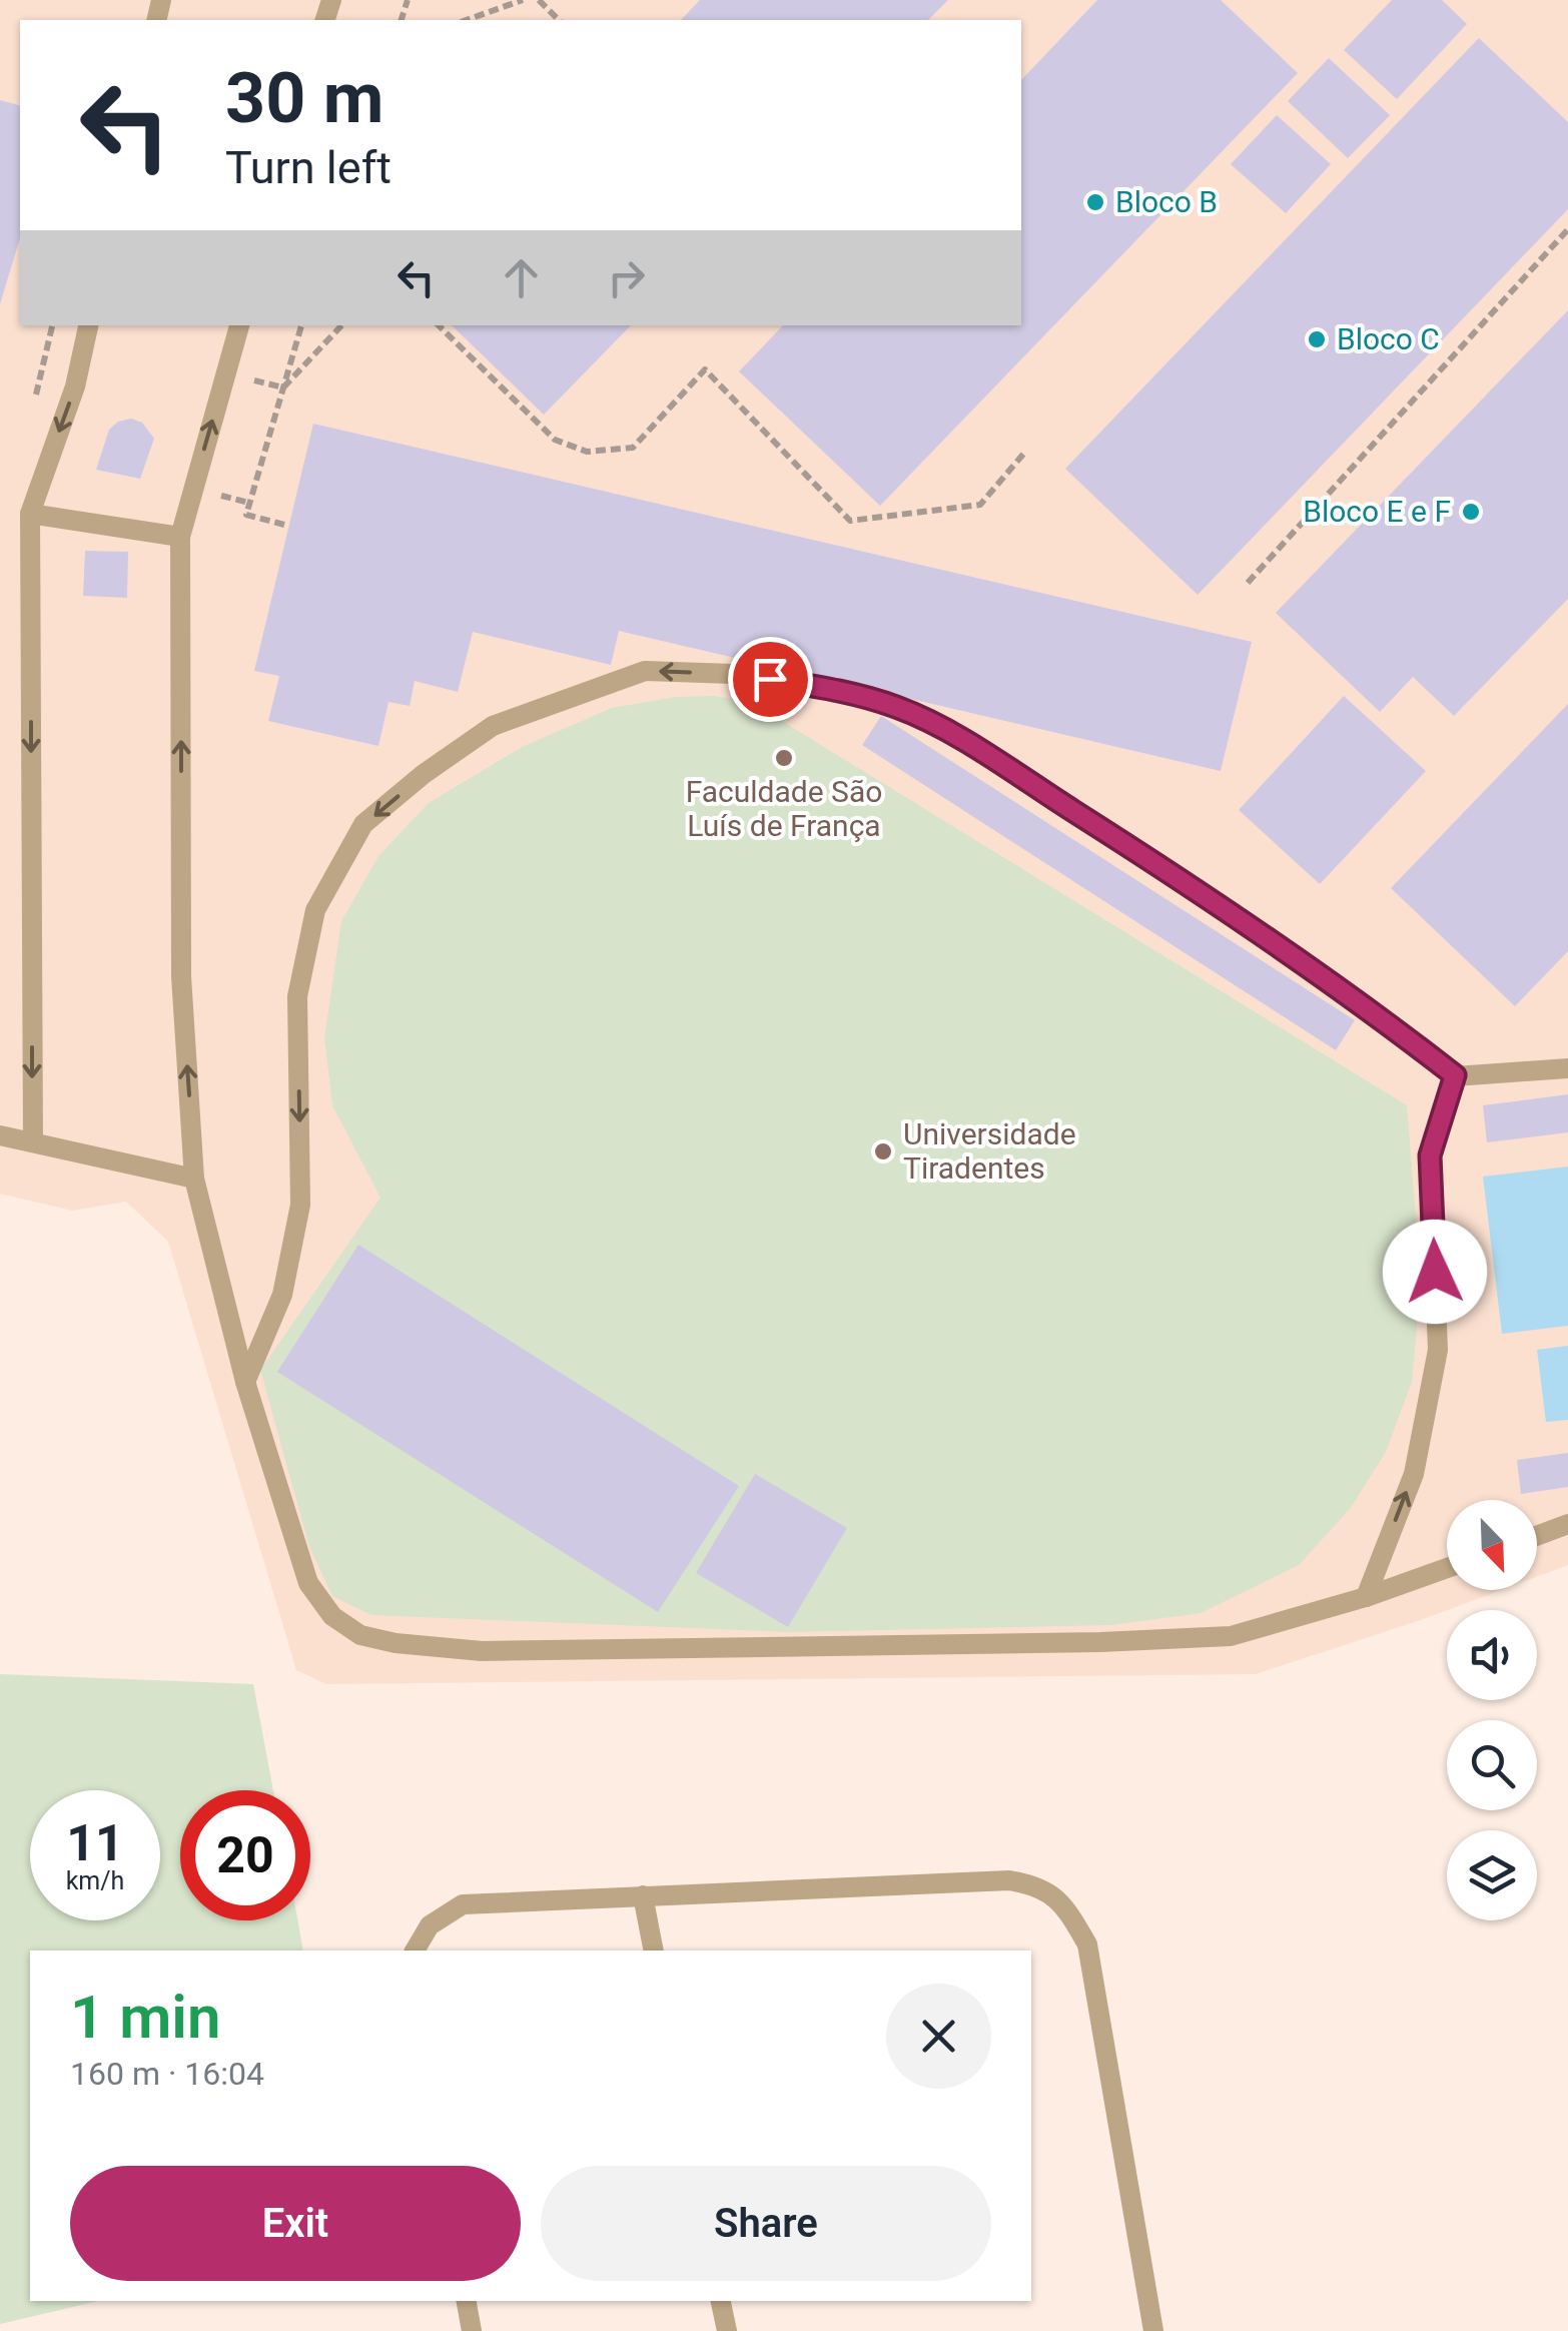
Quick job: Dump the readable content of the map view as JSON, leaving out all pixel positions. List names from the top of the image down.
{
  "places": [
    "Bloco B",
    "Bloco C",
    "Bloco E e F",
    "Faculdade São Luís de França",
    "Universidade Tiradentes"
  ],
  "north": "bottom right",
  "page": {
    "turn": ["30 m", "Turn left"],
    "speed": "11 km/h",
    "limit": "20",
    "heading": ["1 min", "160 m · 16:04"],
    "buttons": ["Exit", "Share"]
  }
}
